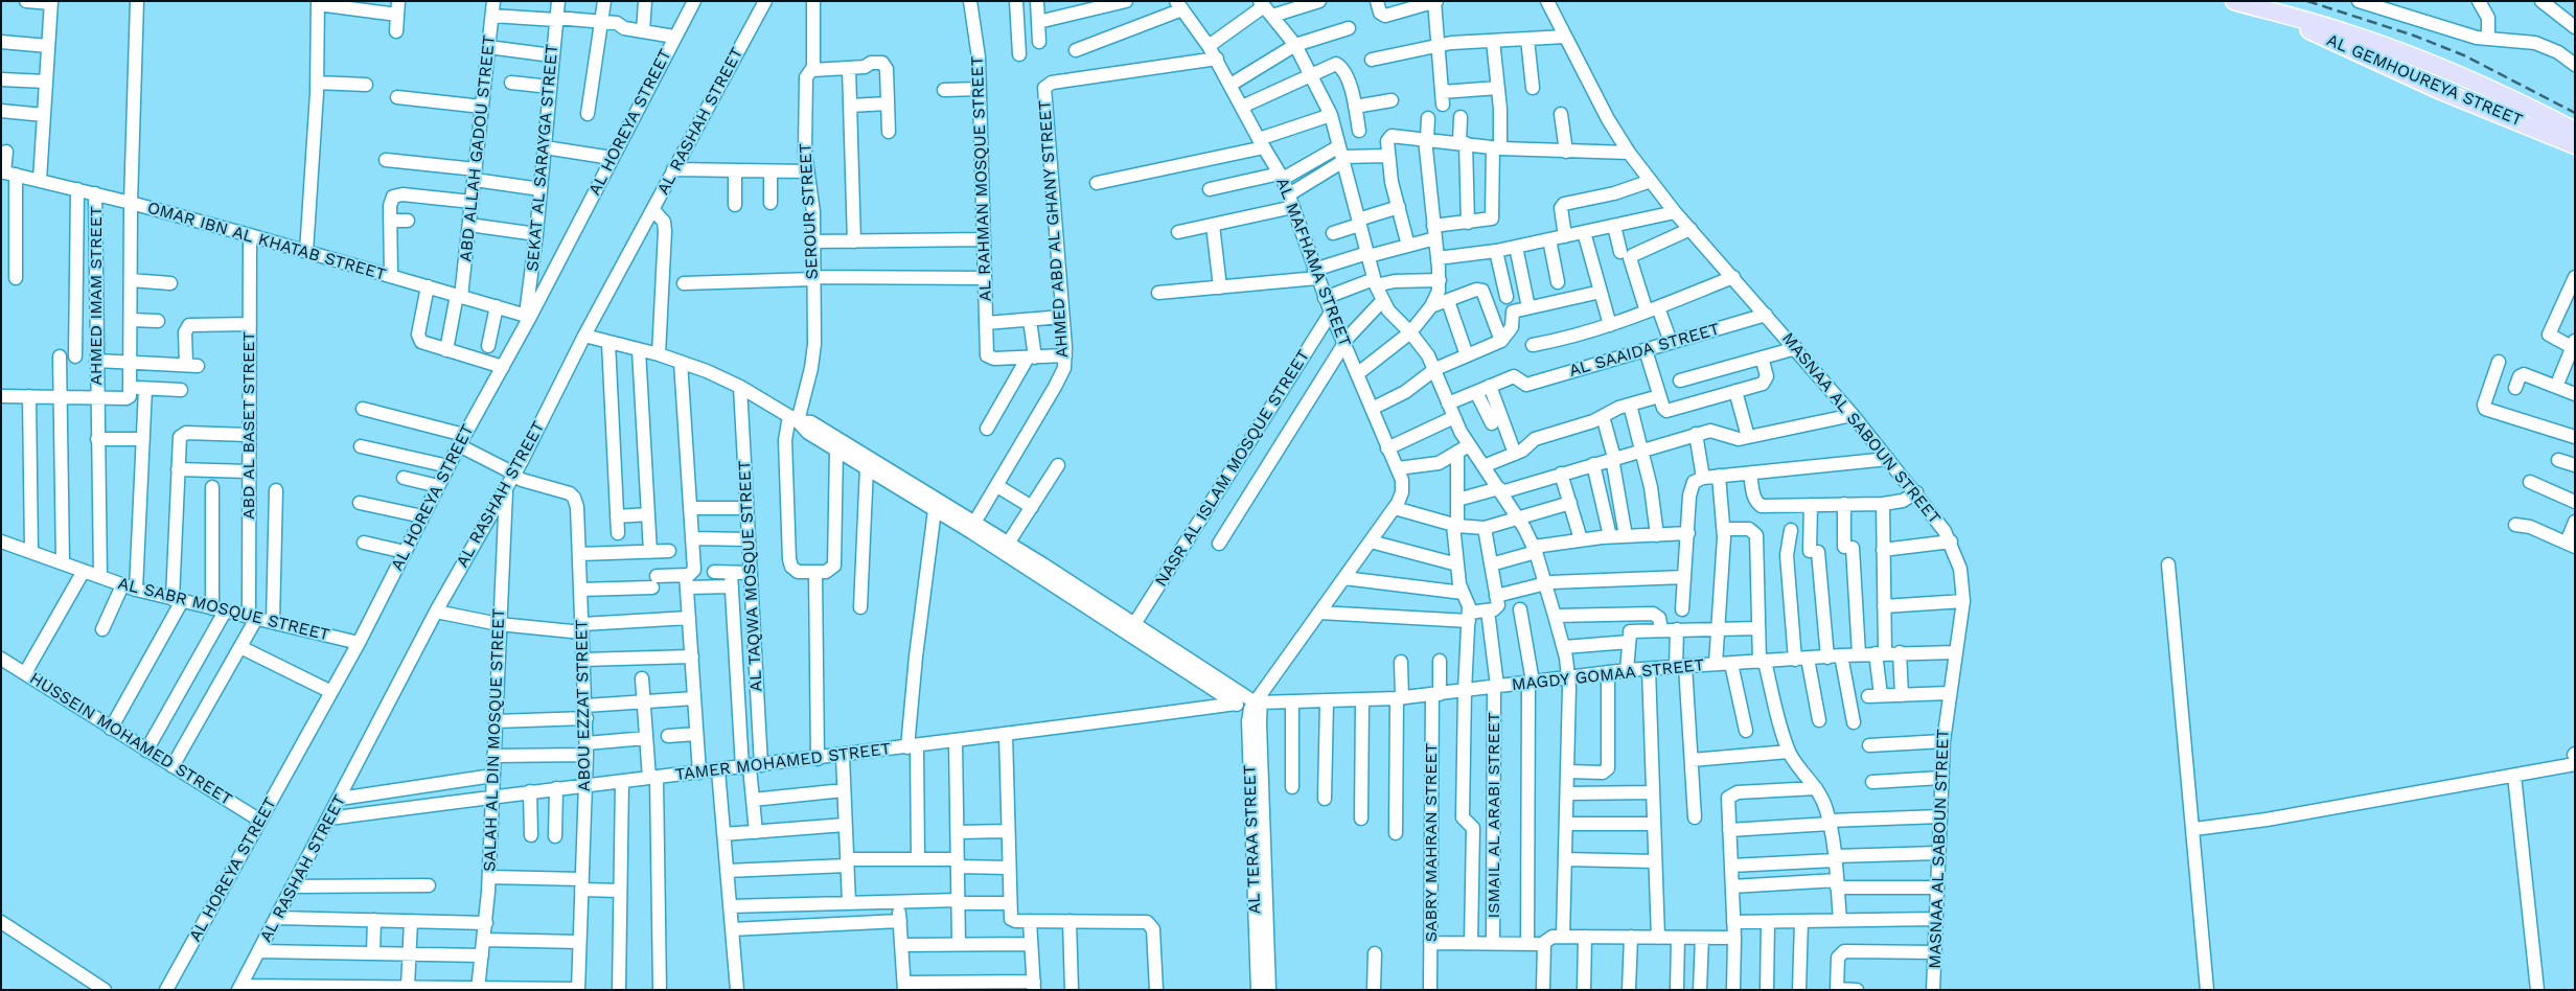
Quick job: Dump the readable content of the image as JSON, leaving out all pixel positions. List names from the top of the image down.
{
  "streets": {
    "main road": ["AL GEMHOUREYA STREET"],
    "street": [
      "AL RASHAH STREET",
      "AL HOREYA STREET",
      "ABD ALLAH GADOU STREET",
      "SEKAT AL SARAYGA STREET",
      "AL RAHMAN MOSQUE STREET",
      "SEROUR STREET",
      "AHMED ABD AL GHANY STREET",
      "OMAR IBN AL KHATAB STREET",
      "AL MAFHAMA STREET",
      "AHMED IMAM STREET",
      "AL SAAIDA STREET",
      "ABD AL BASET STREET",
      "MASNAA AL SABOUN STREET",
      "NASR AL ISLAM MOSQUE STREET",
      "AL TAQWA MOSQUE STREET",
      "AL SABR MOSQUE STREET",
      "MAGDY GOMAA STREET",
      "ABOU EZZAT STREET",
      "HUSSEIN MOHAMED STREET",
      "SALAH AL DIN MOSQUE STREET",
      "TAMER MOHAMED STREET",
      "ISMAIL AL ARABI STREET",
      "AL TERAA STREET",
      "SABRY MAHRAN STREET"
    ]
  },
  "crossings": [
    ["AL RASHAH STREET", "ABOU EZZAT STREET"],
    ["AL RASHAH STREET", "SALAH AL DIN MOSQUE STREET"],
    ["AL RASHAH STREET", "TAMER MOHAMED STREET"],
    ["AL HOREYA STREET", "SEKAT AL SARAYGA STREET"],
    ["AL HOREYA STREET", "OMAR IBN AL KHATAB STREET"],
    ["AL HOREYA STREET", "AL SABR MOSQUE STREET"],
    ["AL HOREYA STREET", "HUSSEIN MOHAMED STREET"],
    ["ABD ALLAH GADOU STREET", "OMAR IBN AL KHATAB STREET"],
    ["SEKAT AL SARAYGA STREET", "OMAR IBN AL KHATAB STREET"],
    ["AHMED ABD AL GHANY STREET", "AL MAFHAMA STREET"],
    ["OMAR IBN AL KHATAB STREET", "AHMED IMAM STREET"],
    ["OMAR IBN AL KHATAB STREET", "ABD AL BASET STREET"],
    ["AL MAFHAMA STREET", "NASR AL ISLAM MOSQUE STREET"],
    ["AHMED IMAM STREET", "AL SABR MOSQUE STREET"],
    ["AL SAAIDA STREET", "MASNAA AL SABOUN STREET"],
    ["ABD AL BASET STREET", "AL SABR MOSQUE STREET"],
    ["MASNAA AL SABOUN STREET", "MAGDY GOMAA STREET"],
    ["AL TAQWA MOSQUE STREET", "TAMER MOHAMED STREET"],
    ["MAGDY GOMAA STREET", "ISMAIL AL ARABI STREET"],
    ["MAGDY GOMAA STREET", "AL TERAA STREET"],
    ["MAGDY GOMAA STREET", "SABRY MAHRAN STREET"],
    ["ABOU EZZAT STREET", "TAMER MOHAMED STREET"],
    ["SALAH AL DIN MOSQUE STREET", "TAMER MOHAMED STREET"]
  ]
}
